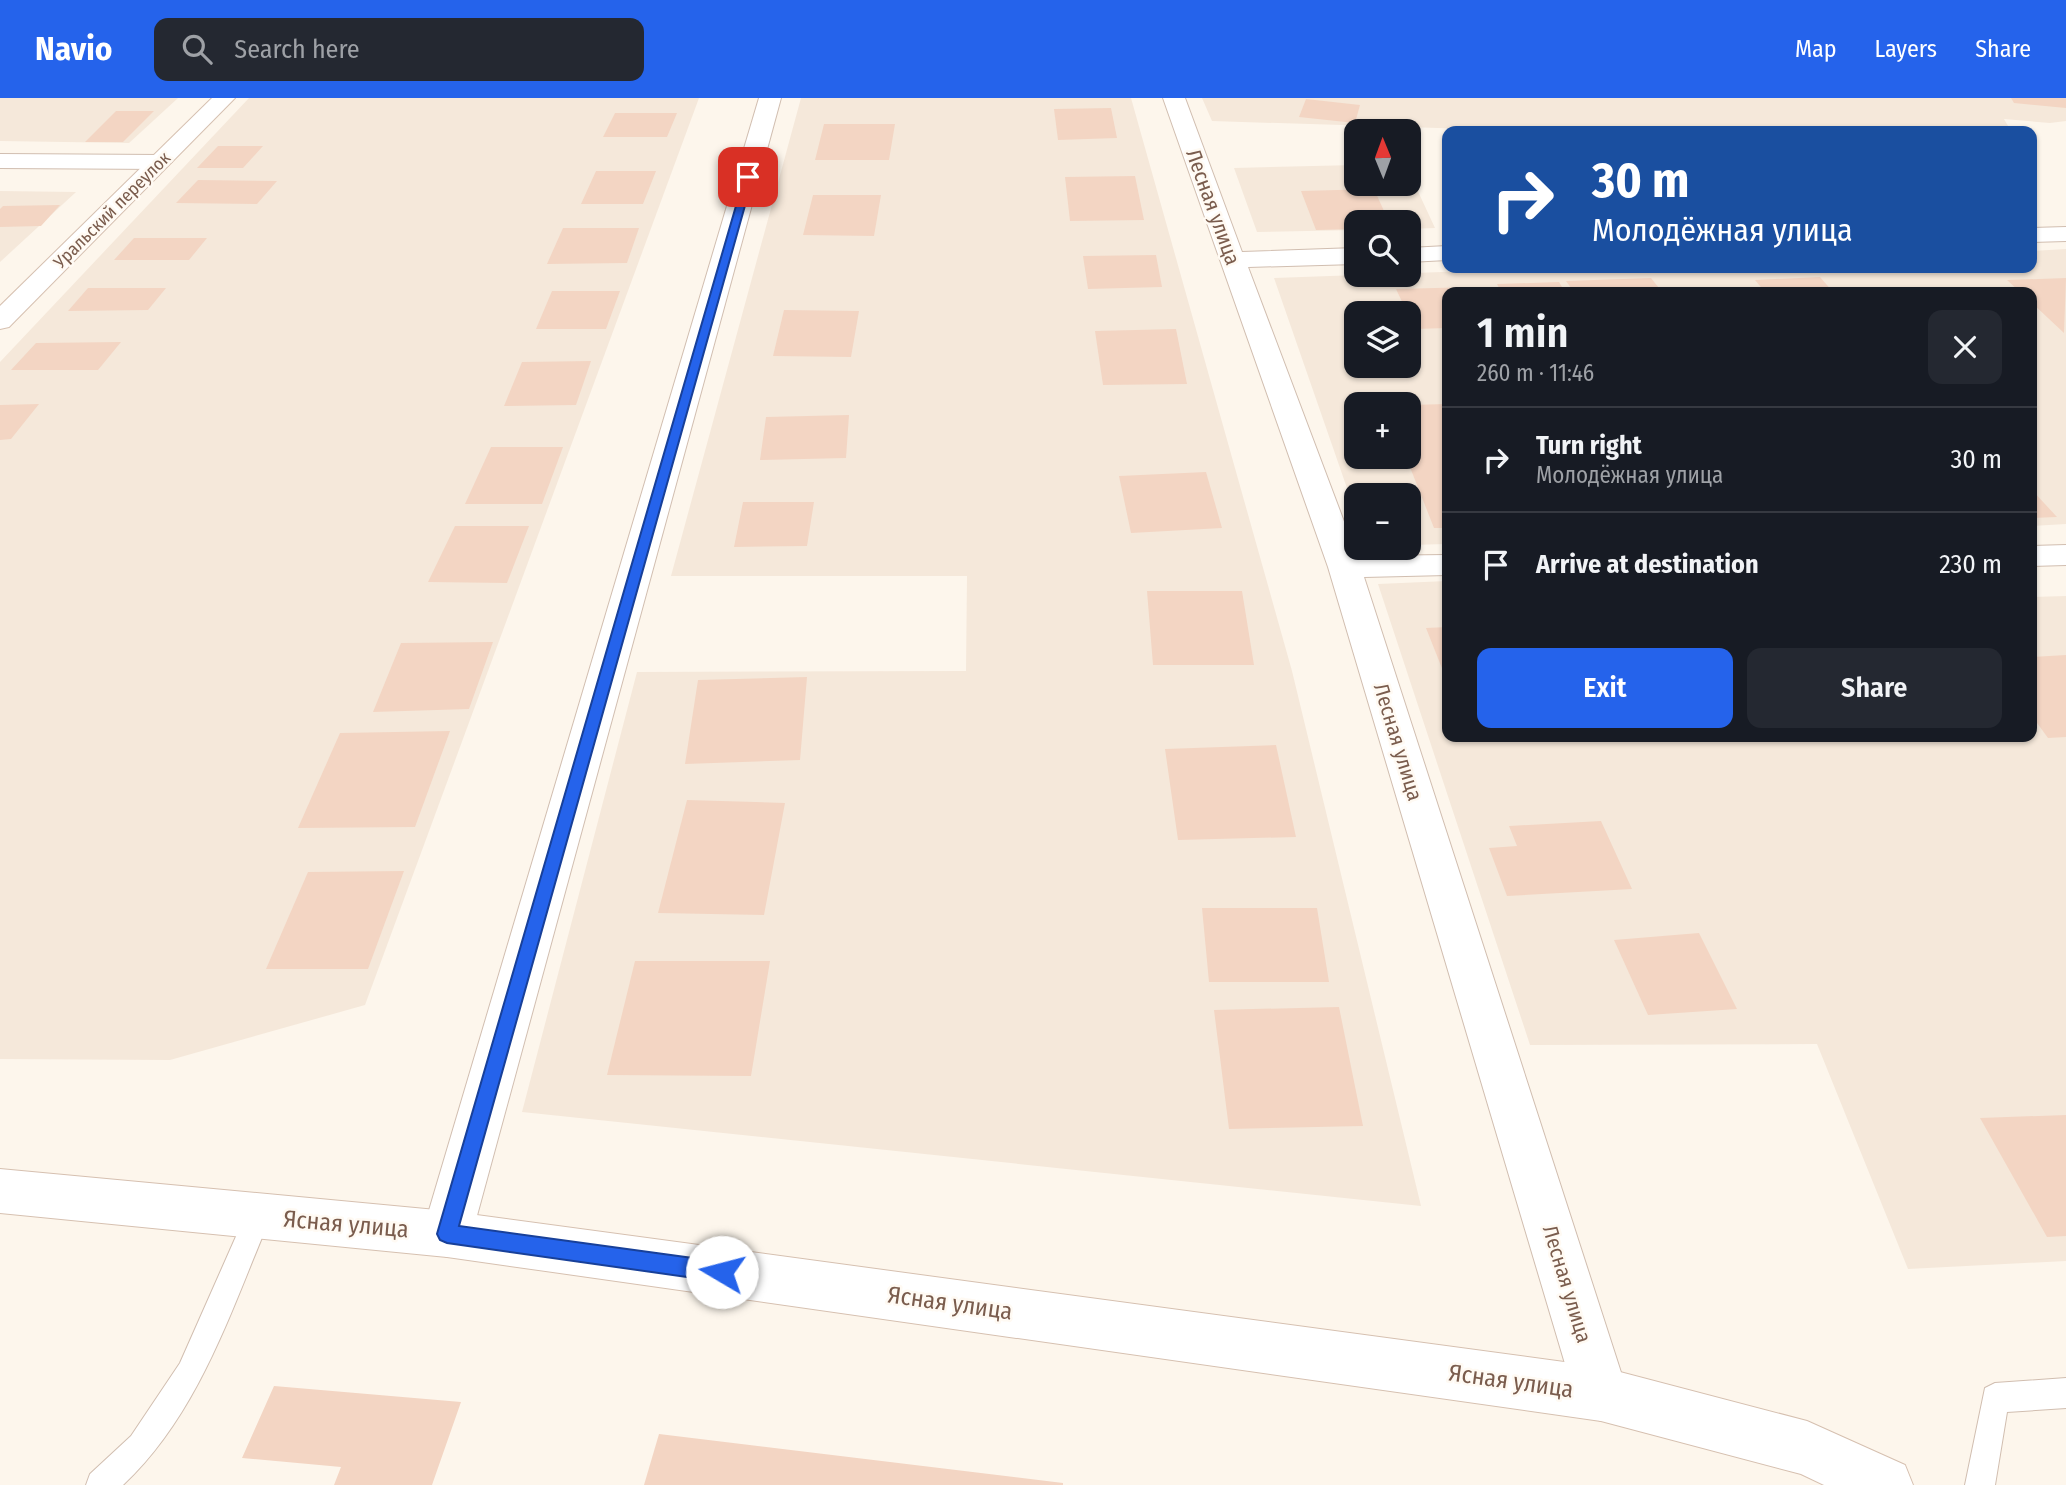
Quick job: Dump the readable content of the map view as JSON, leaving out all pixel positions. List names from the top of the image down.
{
  "streets": {
    "street": ["Лесная улица", "Уральский переулок", "Ясная улица"]
  },
  "crossings": [
    ["Лесная улица", "Ясная улица"]
  ],
  "north": "top",
  "page": {
    "header": "Navio",
    "search": "Search here",
    "nav": ["Map", "Layers", "Share"],
    "map_buttons": ["+", "−"],
    "turn": ["30 m", "Молодёжная улица"],
    "heading": ["1 min", "260 m · 11:46"],
    "list": [
      {
        "name": "Turn right",
        "note": "Молодёжная улица",
        "value": "30 m"
      },
      {
        "name": "Arrive at destination",
        "value": "230 m"
      }
    ],
    "buttons": ["Exit", "Share"]
  }
}
